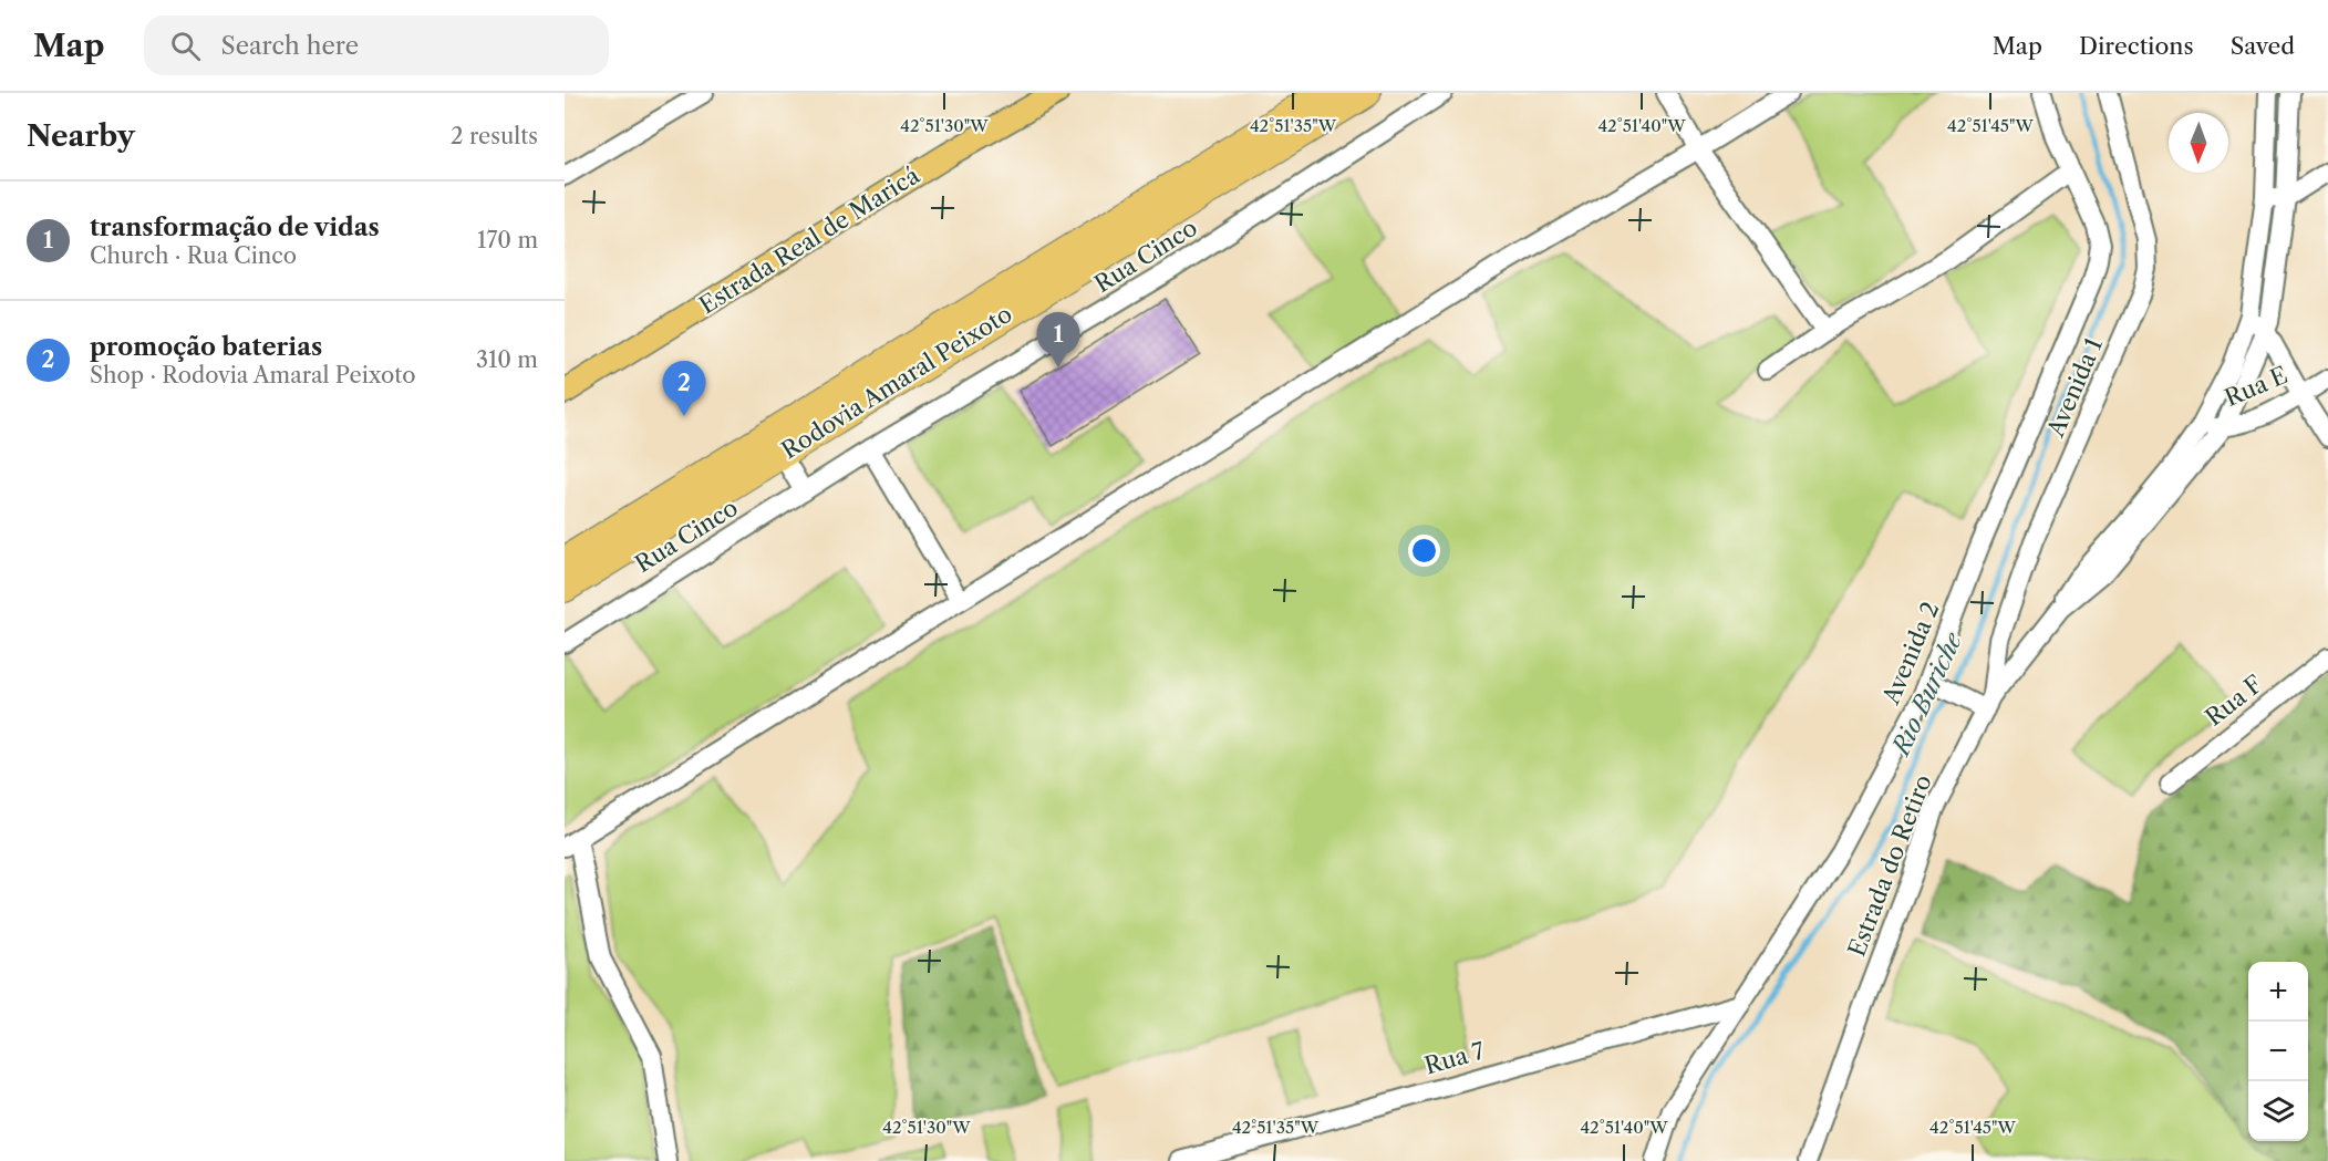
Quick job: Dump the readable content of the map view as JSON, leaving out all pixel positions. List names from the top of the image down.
{
  "streets": {
    "highway": ["Rodovia Amaral Peixoto"],
    "main road": ["Estrada Real de Maricá"],
    "street": [
      "Rua Cinco",
      "Rua E",
      "Avenida 1",
      "Avenida 2",
      "Rua F",
      "Estrada do Retiro",
      "Rua 7"
    ]
  },
  "crossings": [
    ["Rua E", "Estrada do Retiro"],
    ["Avenida 1", "Estrada do Retiro"],
    ["Avenida 2", "Rua 7"]
  ],
  "water": ["Rio Buriche"],
  "north": "bottom",
  "page": {
    "header": "Map",
    "search": "Search here",
    "nav": ["Map", "Directions", "Saved"],
    "heading": ["Nearby", "2 results"],
    "list": [
      {
        "mark": "1",
        "name": "transformação de vidas",
        "note": "Church · Rua Cinco",
        "value": "170 m"
      },
      {
        "mark": "2",
        "name": "promoção baterias",
        "note": "Shop · Rodovia Amaral Peixoto",
        "value": "310 m"
      }
    ],
    "pins": ["1", "2"],
    "map_buttons": ["+", "−"]
  },
  "coordinates": [
    "42°51'30\"W",
    "42°51'35\"W",
    "42°51'40\"W",
    "42°51'45\"W"
  ]
}
